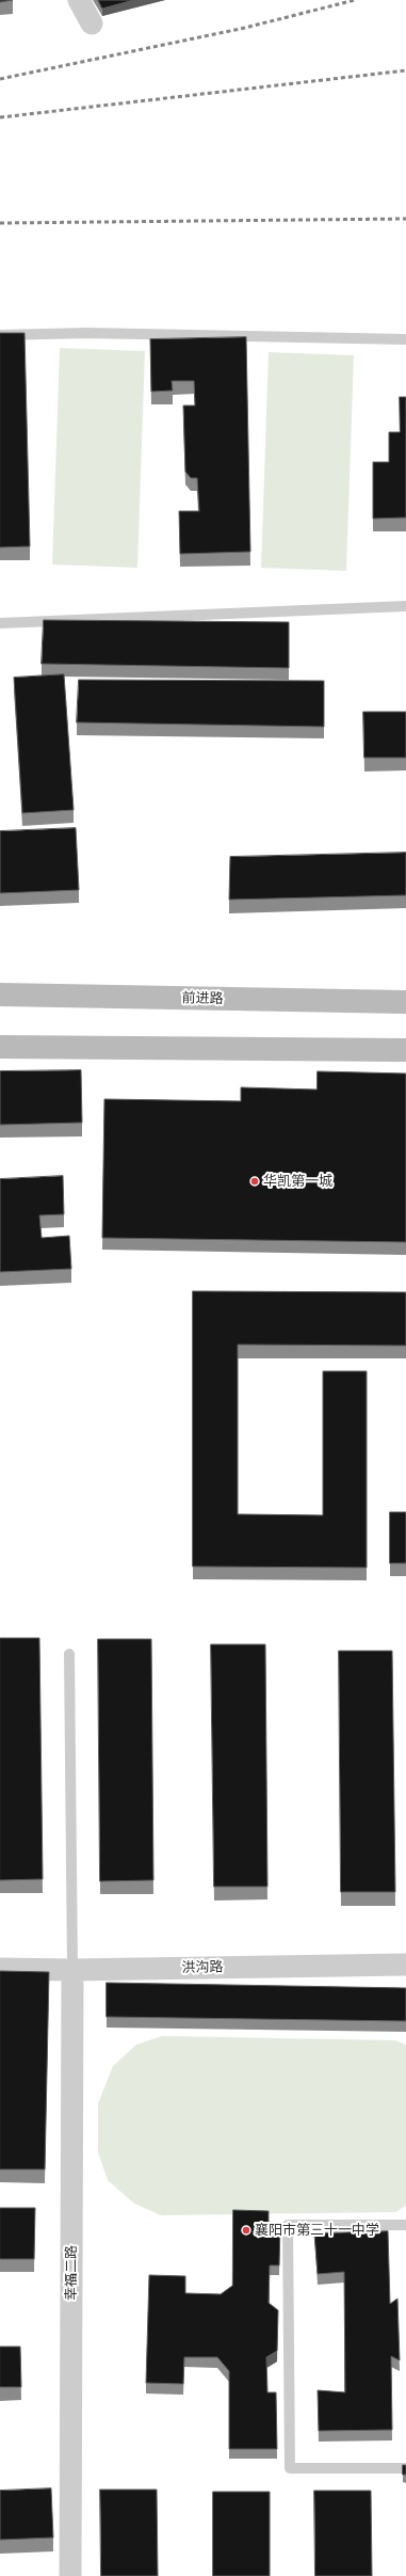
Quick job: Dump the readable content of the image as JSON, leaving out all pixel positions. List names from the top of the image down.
{
  "streets": {
    "main road": ["前进路"],
    "street": ["洪沟路", "幸福二路"]
  },
  "crossings": [
    ["洪沟路", "幸福二路"]
  ],
  "places": ["华凯第一城", "襄阳市第三十一中学"]
}
